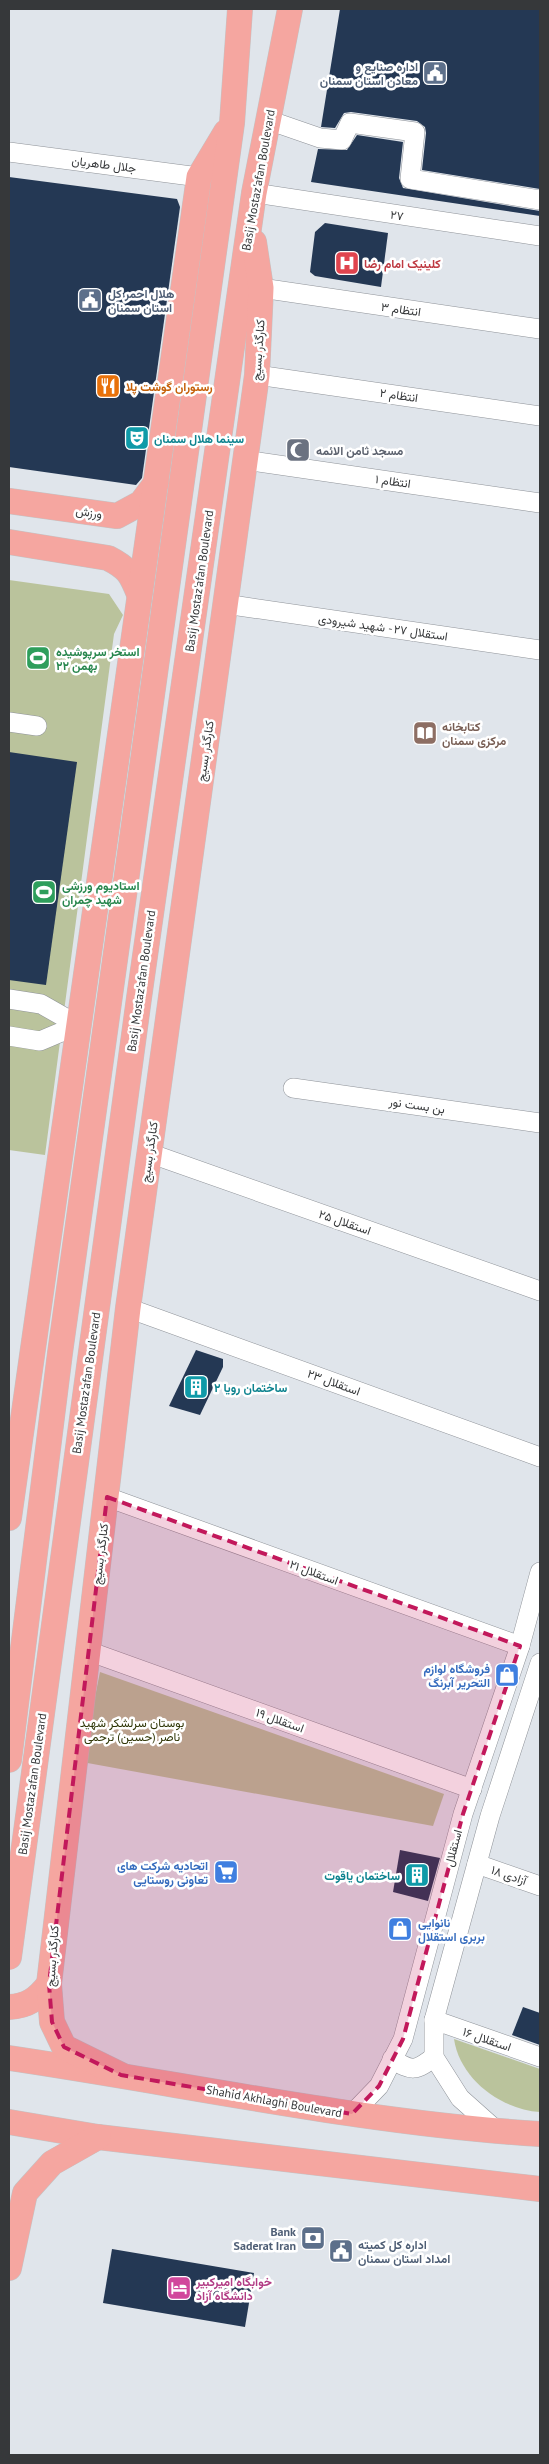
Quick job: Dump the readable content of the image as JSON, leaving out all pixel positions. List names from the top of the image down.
{
  "streets": {
    "main road": [
      "Basij Mostaz'afan Boulevard",
      "کنارگذر بسیج",
      "ورزش",
      "Shahid Akhlaghi Boulevard"
    ],
    "street": [
      "جلال طاهریان",
      "۲۷",
      "انتظام ۳",
      "انتظام ۲",
      "انتظام ۱",
      "استقلال ۲۷ - شهید شیرودی",
      "بن بست نور",
      "استقلال ۲۵",
      "استقلال ۲۳",
      "استقلال ۲۱",
      "استقلال ۱۹",
      "استقلال",
      "آزادی ۱۸",
      "استقلال ۱۶"
    ]
  },
  "crossings": [
    ["Basij Mostaz'afan Boulevard", "۲۷"],
    ["Basij Mostaz'afan Boulevard", "کنارگذر بسیج"],
    ["۲۷", "کنارگذر بسیج"],
    ["انتظام ۳", "کنارگذر بسیج"],
    ["کنارگذر بسیج", "انتظام ۲"],
    ["کنارگذر بسیج", "انتظام ۱"],
    ["کنارگذر بسیج", "استقلال ۲۷ - شهید شیرودی"],
    ["کنارگذر بسیج", "استقلال ۲۵"],
    ["کنارگذر بسیج", "استقلال ۲۳"],
    ["کنارگذر بسیج", "استقلال ۲۱"],
    ["کنارگذر بسیج", "استقلال ۱۹"],
    ["کنارگذر بسیج", "Shahid Akhlaghi Boulevard"],
    ["استقلال ۲۱", "استقلال"],
    ["استقلال ۱۹", "استقلال"],
    ["استقلال", "Shahid Akhlaghi Boulevard"]
  ],
  "parks": ["بوستان سرلشکر شهید ناصر (حسین) ترحمی"],
  "places": {
    "public building": ["اداره صنایع و معادن استان سمنان", "هلال احمر کل استان سمنان", "اداره کل کمیته امداد استان سمنان"],
    "hospital": ["کلینیک امام رضا"],
    "restaurant": ["رستوران گوشت پلا"],
    "theatre": ["سینما هلال سمنان"],
    "mosque": ["مسجد ثامن الائمه"],
    "sports": ["استخر سرپوشیده ۲۲ بهمن", "استادیوم ورزشی شهید چمران"],
    "library": ["کتابخانه مرکزی سمنان"],
    "building": ["ساختمان رویا ۲", "ساختمان یاقوت"],
    "shop": ["فروشگاه لوازم التحریر آبرنگ", "نانوایی بربری استقلال"],
    "supermarket": ["اتحادیه شرکت های تعاونی روستایی"],
    "bank": ["Bank Saderat Iran"],
    "hotel": ["خوابگاه امیرکبیر دانشگاه آزاد"]
  }
}
